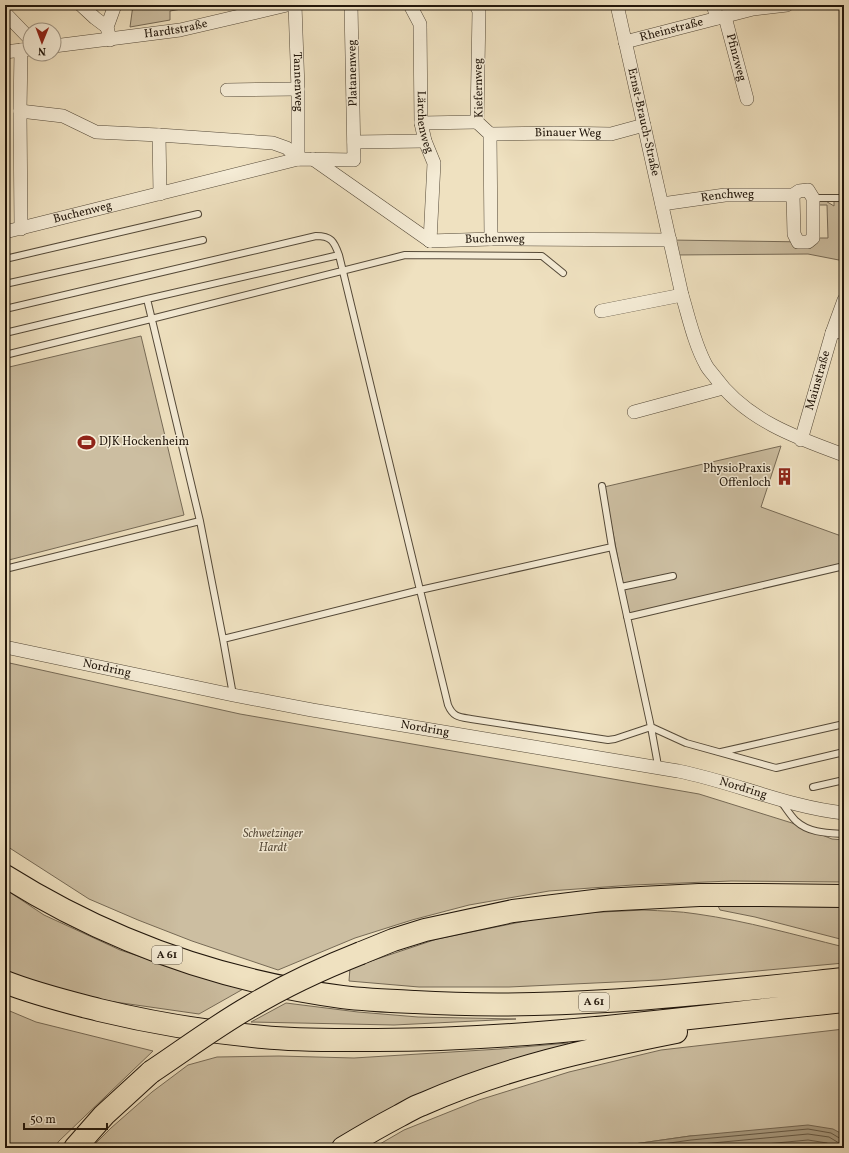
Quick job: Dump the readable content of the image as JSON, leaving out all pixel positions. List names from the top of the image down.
{
  "streets": {
    "highway": ["A 61"],
    "street": [
      "Hardtstraße",
      "Rheinstraße",
      "Pfinzweg",
      "Platanenweg",
      "Tannenweg",
      "Kiefernweg",
      "Lärchenweg",
      "Ernst-Brauch-Straße",
      "Binauer Weg",
      "Renchweg",
      "Buchenweg",
      "Mainstraße",
      "Nordring"
    ]
  },
  "crossings": [
    ["Rheinstraße", "Pfinzweg"],
    ["Rheinstraße", "Ernst-Brauch-Straße"],
    ["Platanenweg", "Buchenweg"],
    ["Tannenweg", "Buchenweg"],
    ["Kiefernweg", "Binauer Weg"],
    ["Kiefernweg", "Buchenweg"],
    ["Lärchenweg", "Buchenweg"],
    ["Ernst-Brauch-Straße", "Binauer Weg"],
    ["Ernst-Brauch-Straße", "Renchweg"],
    ["Ernst-Brauch-Straße", "Buchenweg"],
    ["Ernst-Brauch-Straße", "Mainstraße"]
  ],
  "parks": ["Schwetzinger Hardt"],
  "places": {
    "sports": ["DJK Hockenheim"],
    "building": ["PhysioPraxis Offenloch"]
  },
  "scale_bar": "50 m",
  "north": "bottom"
}
